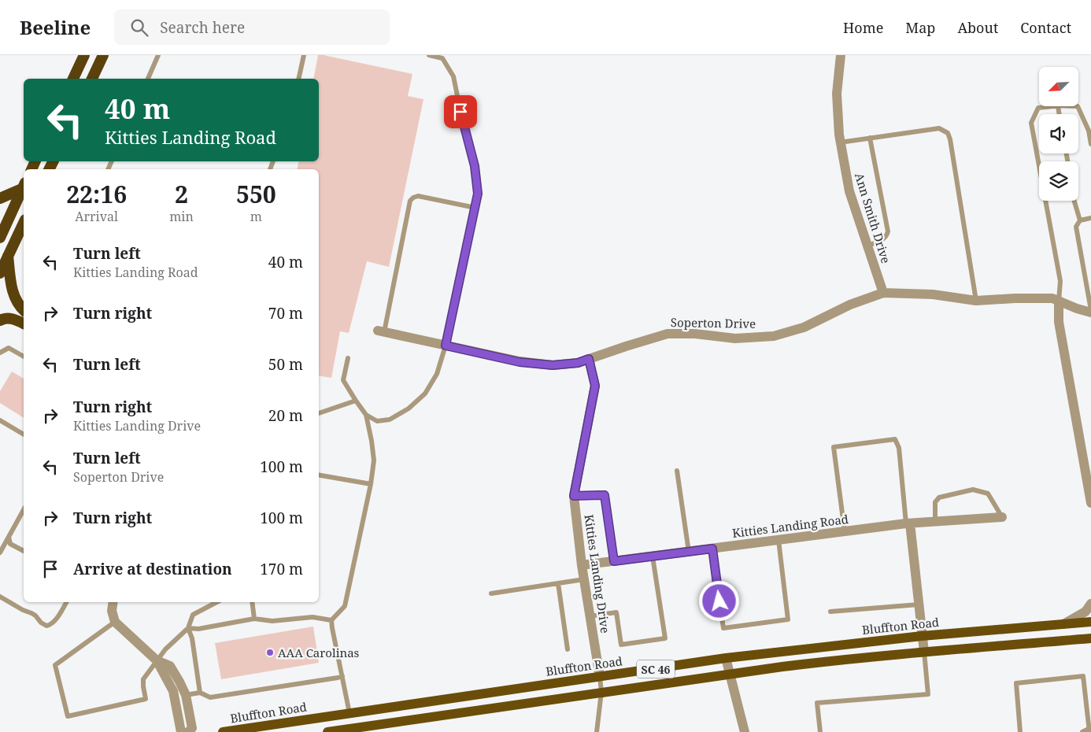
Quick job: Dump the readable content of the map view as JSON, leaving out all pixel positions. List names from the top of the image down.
{
  "streets": {
    "main road": ["Bluffton Road", "SC 46"],
    "street": [
      "Ann Smith Drive",
      "Soperton Drive",
      "Kitties Landing Road",
      "Kitties Landing Drive"
    ]
  },
  "crossings": [
    ["Ann Smith Drive", "Soperton Drive"],
    ["Soperton Drive", "Kitties Landing Drive"],
    ["Kitties Landing Road", "Kitties Landing Drive"],
    ["Kitties Landing Drive", "Bluffton Road"]
  ],
  "places": ["AAA Carolinas"],
  "north": "bottom left",
  "page": {
    "header": "Beeline",
    "search": "Search here",
    "nav": [
      "Home",
      "Map",
      "About",
      "Contact"
    ],
    "turn": ["40 m", "Kitties Landing Road"],
    "eta": [
      "22:16",
      "Arrival",
      "2",
      "min",
      "550",
      "m"
    ],
    "list": [
      {
        "name": "Turn left",
        "note": "Kitties Landing Road",
        "value": "40 m"
      },
      {
        "name": "Turn right",
        "value": "70 m"
      },
      {
        "name": "Turn left",
        "value": "50 m"
      },
      {
        "name": "Turn right",
        "note": "Kitties Landing Drive",
        "value": "20 m"
      },
      {
        "name": "Turn left",
        "note": "Soperton Drive",
        "value": "100 m"
      },
      {
        "name": "Turn right",
        "value": "100 m"
      },
      {
        "name": "Arrive at destination",
        "value": "170 m"
      }
    ]
  }
}
